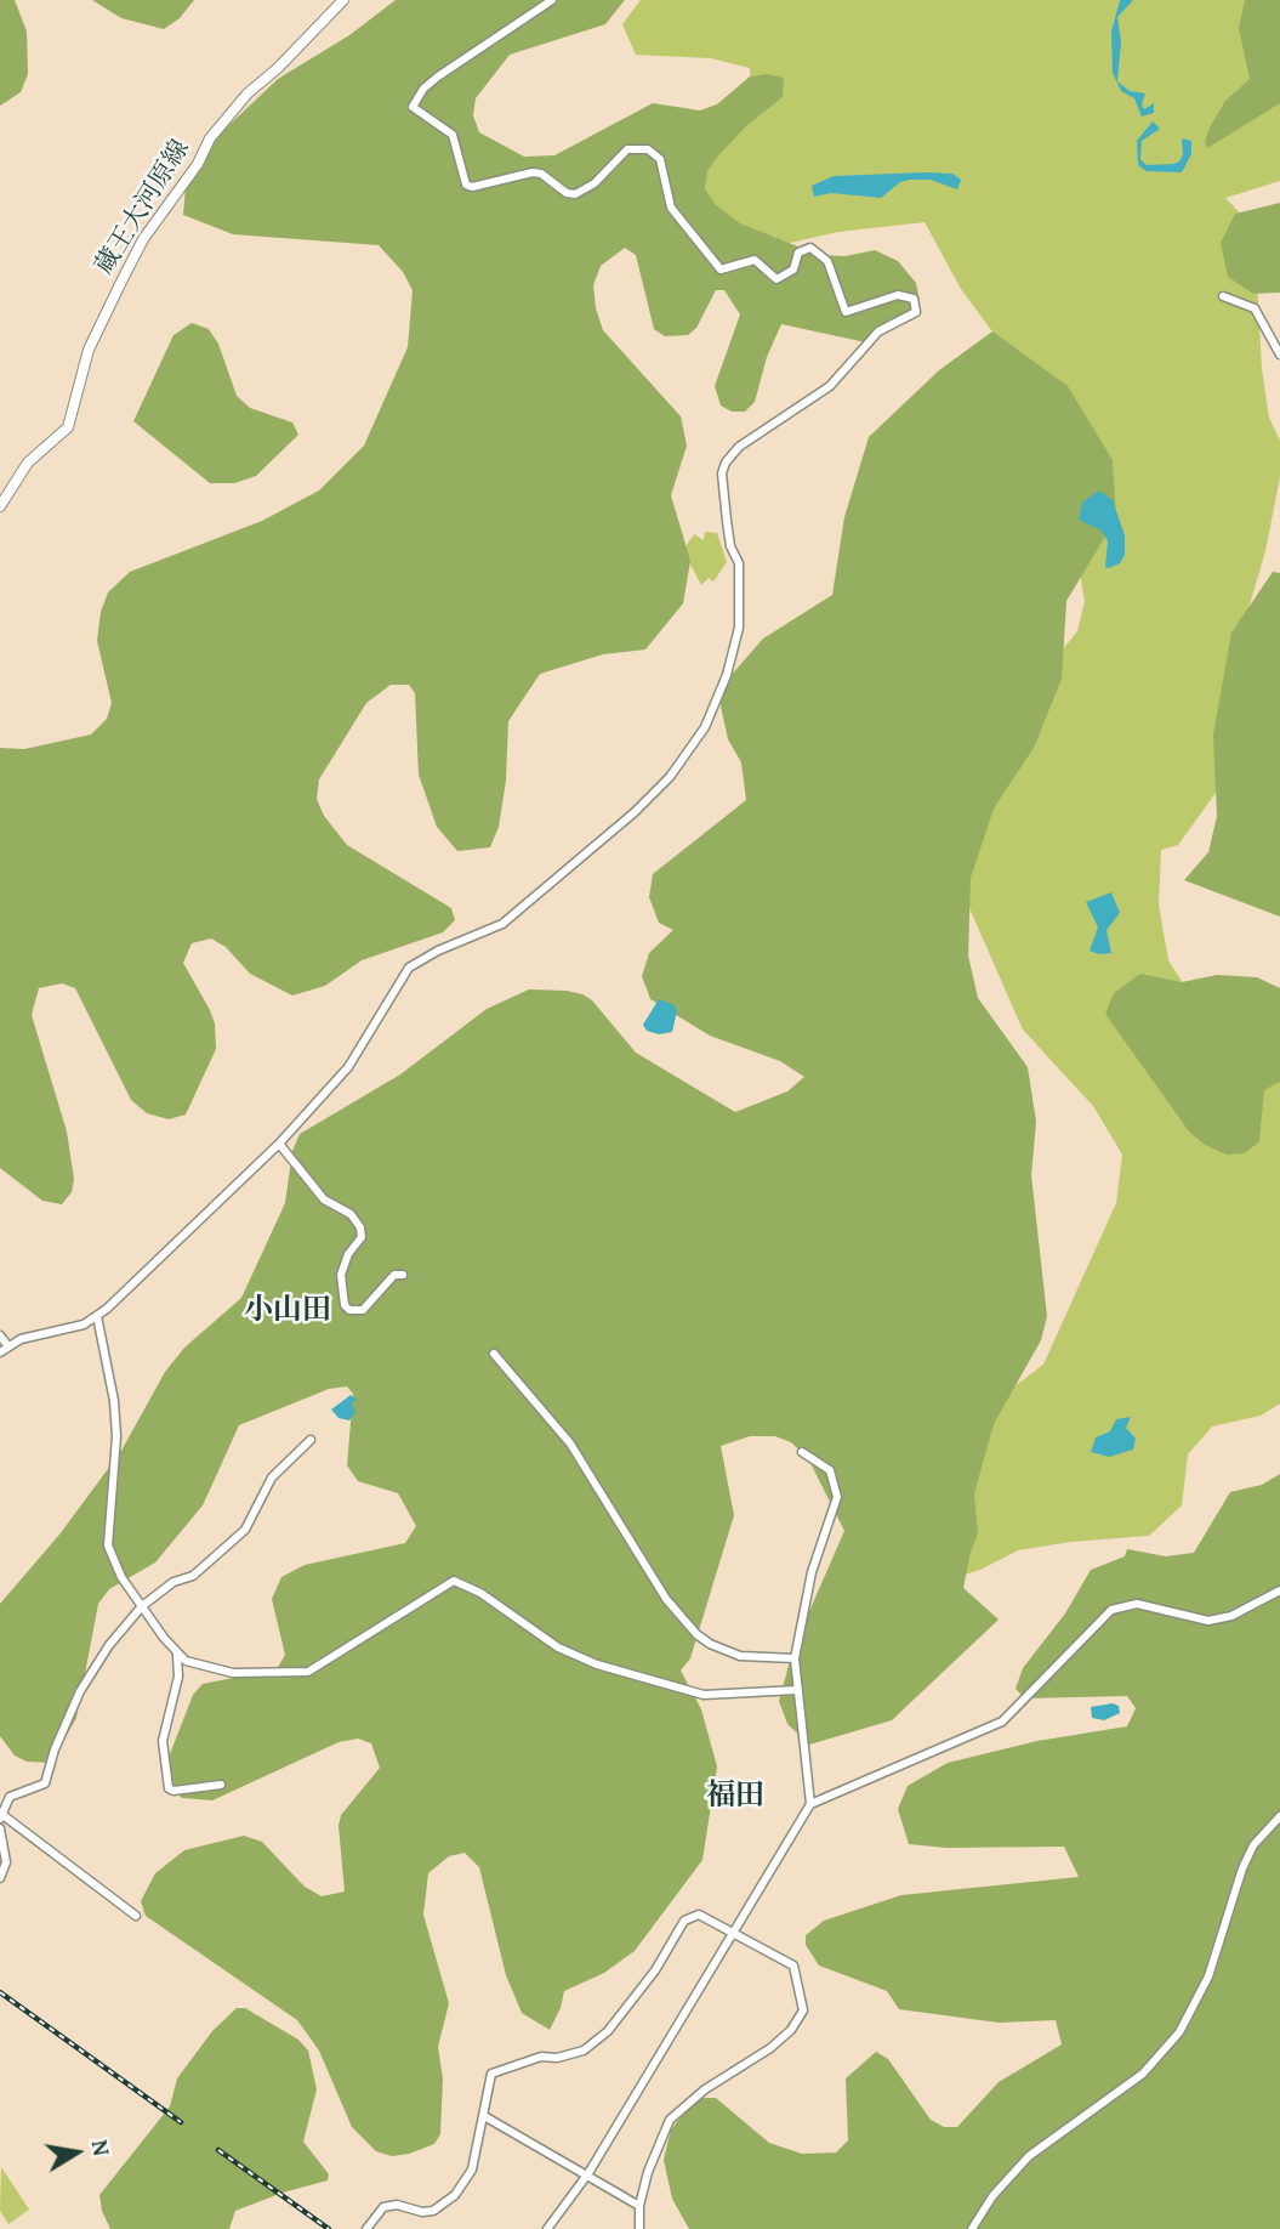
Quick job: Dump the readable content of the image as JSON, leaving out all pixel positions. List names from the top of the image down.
{
  "streets": {
    "main road": ["蔵王大河原線"]
  },
  "districts": ["小山田", "福田"],
  "north": "right"
}
